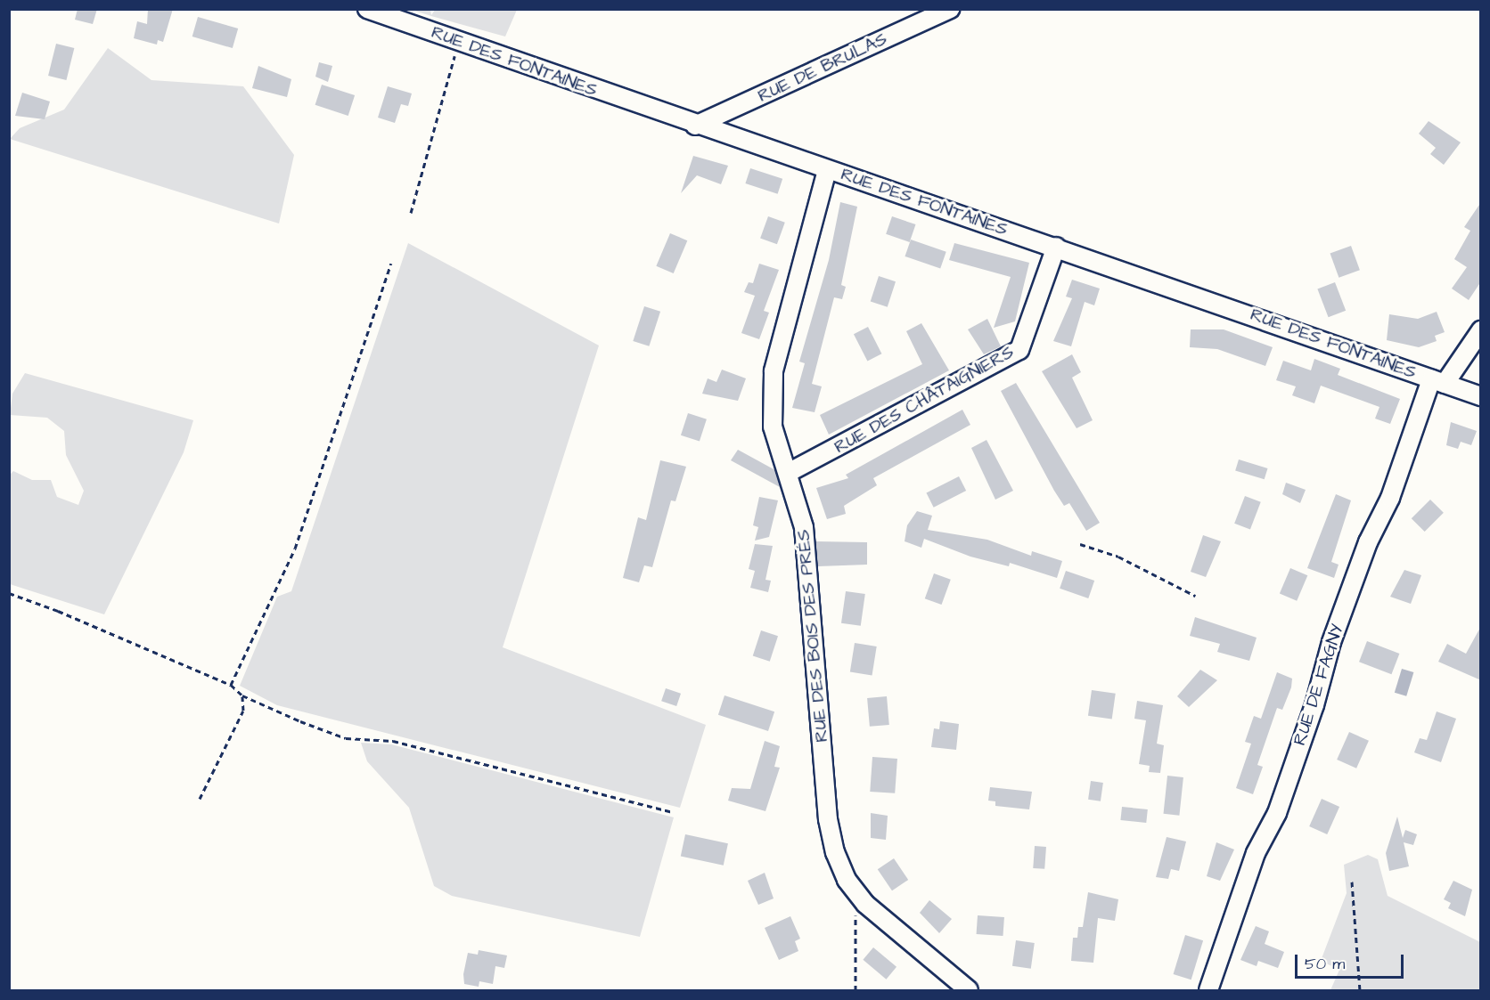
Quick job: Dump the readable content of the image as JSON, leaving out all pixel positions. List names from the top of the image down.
{
  "streets": {
    "street": [
      "RUE DES FONTAINES",
      "RUE DE BRULAS",
      "RUE DES CHÂTAIGNIERS",
      "RUE DES BOIS DES PRÉS",
      "RUE DE FAGNY"
    ]
  },
  "crossings": [
    ["RUE DES FONTAINES", "RUE DE BRULAS"],
    ["RUE DES FONTAINES", "RUE DES CHÂTAIGNIERS"],
    ["RUE DES FONTAINES", "RUE DES BOIS DES PRÉS"],
    ["RUE DES FONTAINES", "RUE DE FAGNY"],
    ["RUE DES CHÂTAIGNIERS", "RUE DES BOIS DES PRÉS"]
  ],
  "scale_bar": "50 m"
}
